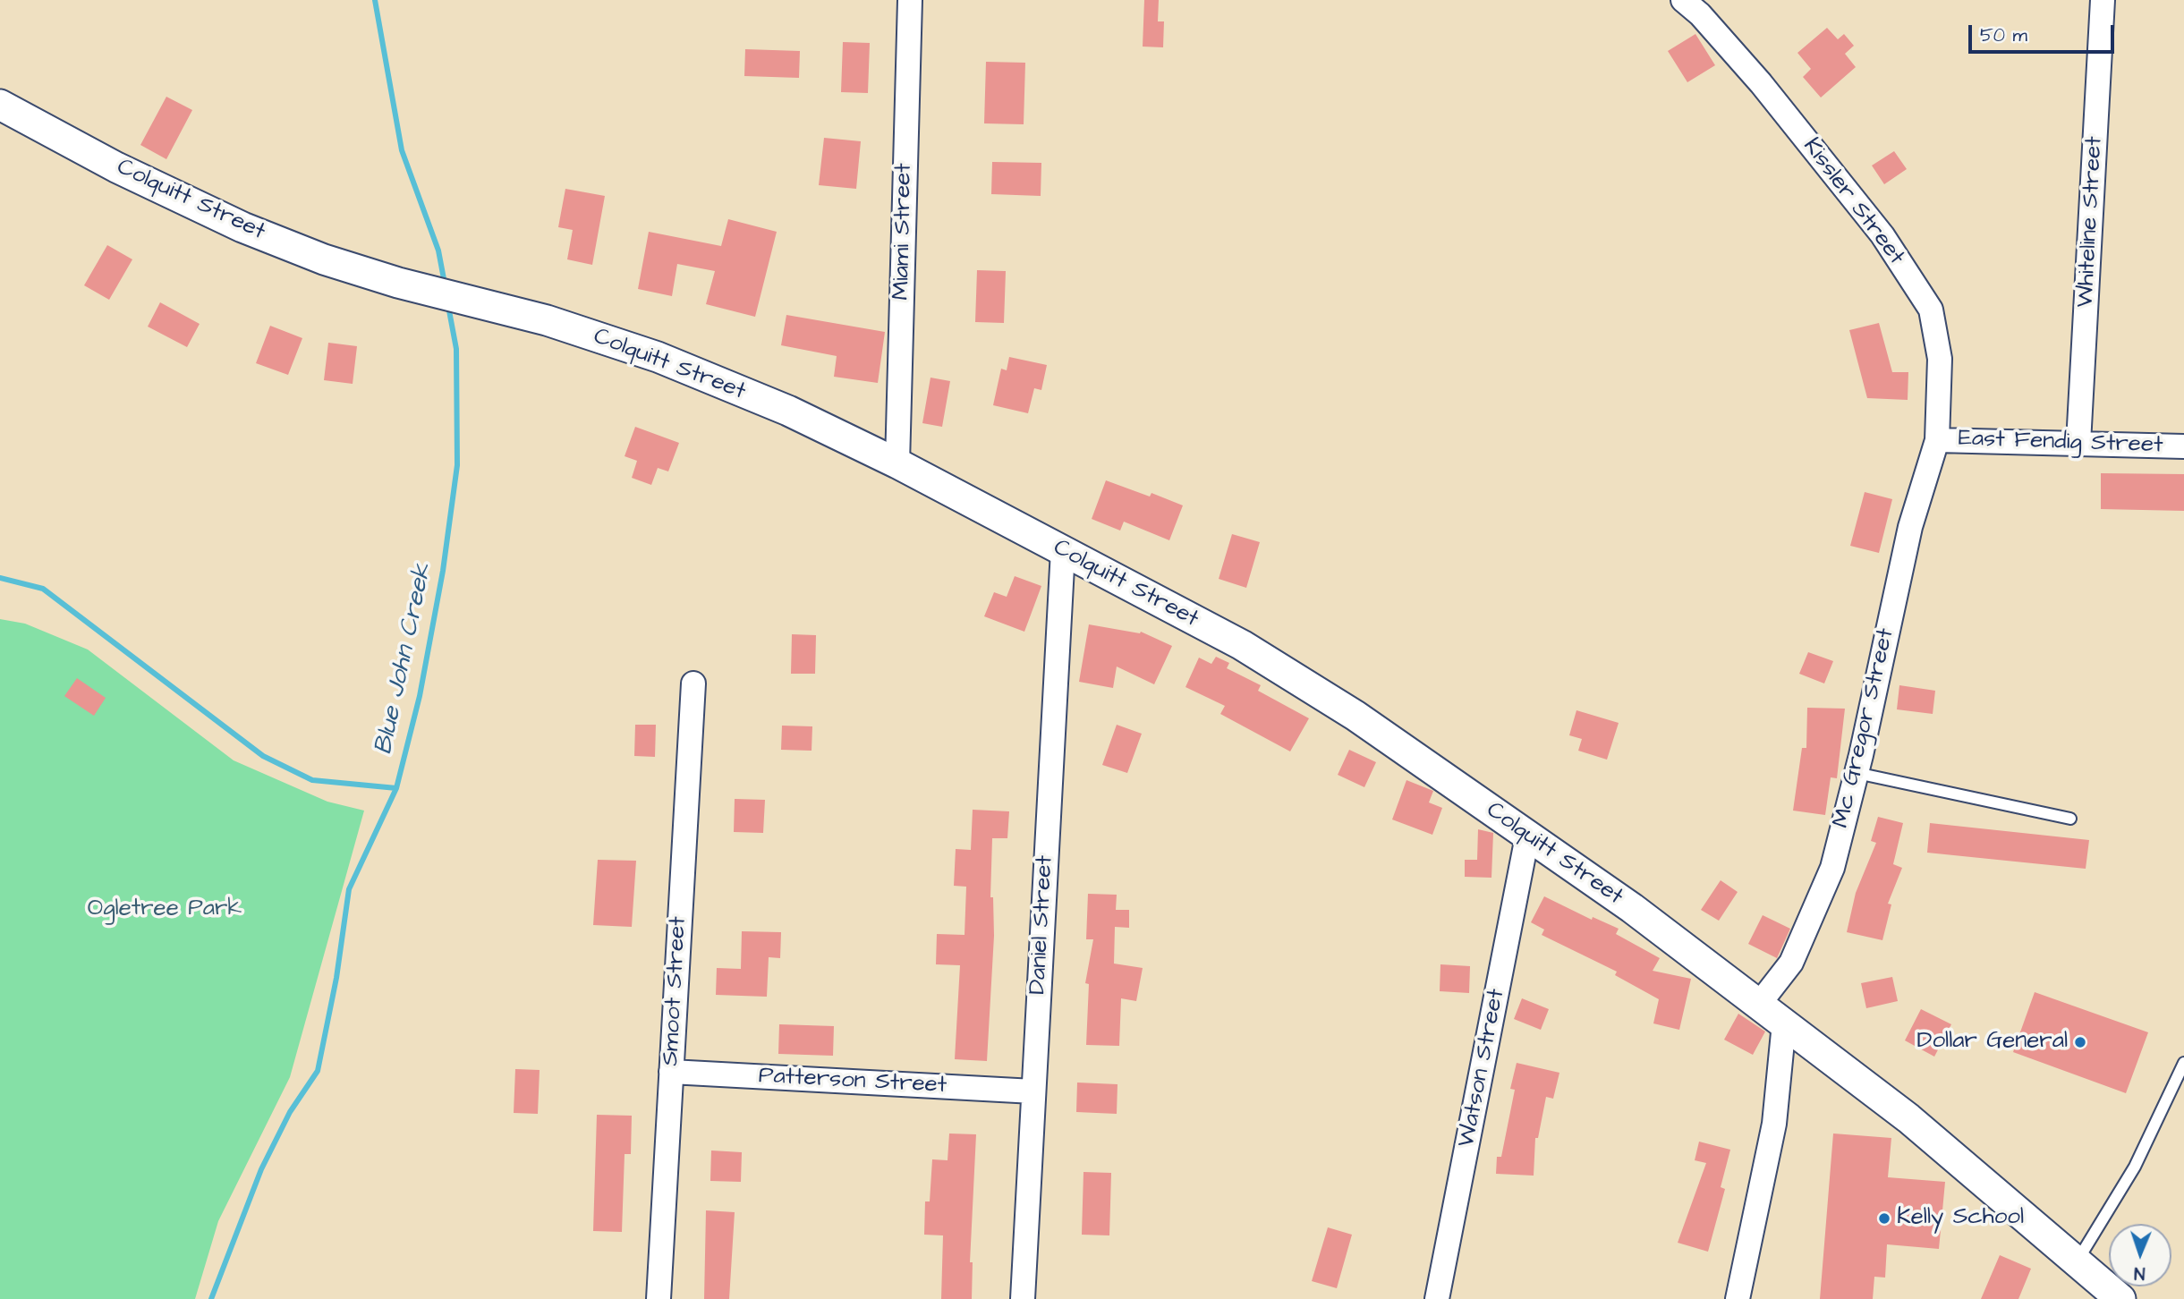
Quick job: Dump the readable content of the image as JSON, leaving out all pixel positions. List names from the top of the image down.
{
  "streets": {
    "street": [
      "Colquitt Street",
      "Kissler Street",
      "Whiteline Street",
      "Miami Street",
      "East Fendig Street",
      "Mc Gregor Street",
      "Daniel Street",
      "Smoot Street",
      "Watson Street",
      "Patterson Street"
    ]
  },
  "crossings": [
    ["Colquitt Street", "Miami Street"],
    ["Colquitt Street", "Mc Gregor Street"],
    ["Colquitt Street", "Daniel Street"],
    ["Colquitt Street", "Watson Street"],
    ["Kissler Street", "East Fendig Street"],
    ["Kissler Street", "Mc Gregor Street"],
    ["Whiteline Street", "East Fendig Street"],
    ["East Fendig Street", "Mc Gregor Street"],
    ["Daniel Street", "Patterson Street"],
    ["Smoot Street", "Patterson Street"]
  ],
  "water": ["Blue John Creek"],
  "parks": ["Ogletree Park"],
  "places": ["Dollar General", "Kelly School"],
  "scale_bar": "50 m",
  "north": "bottom"
}
